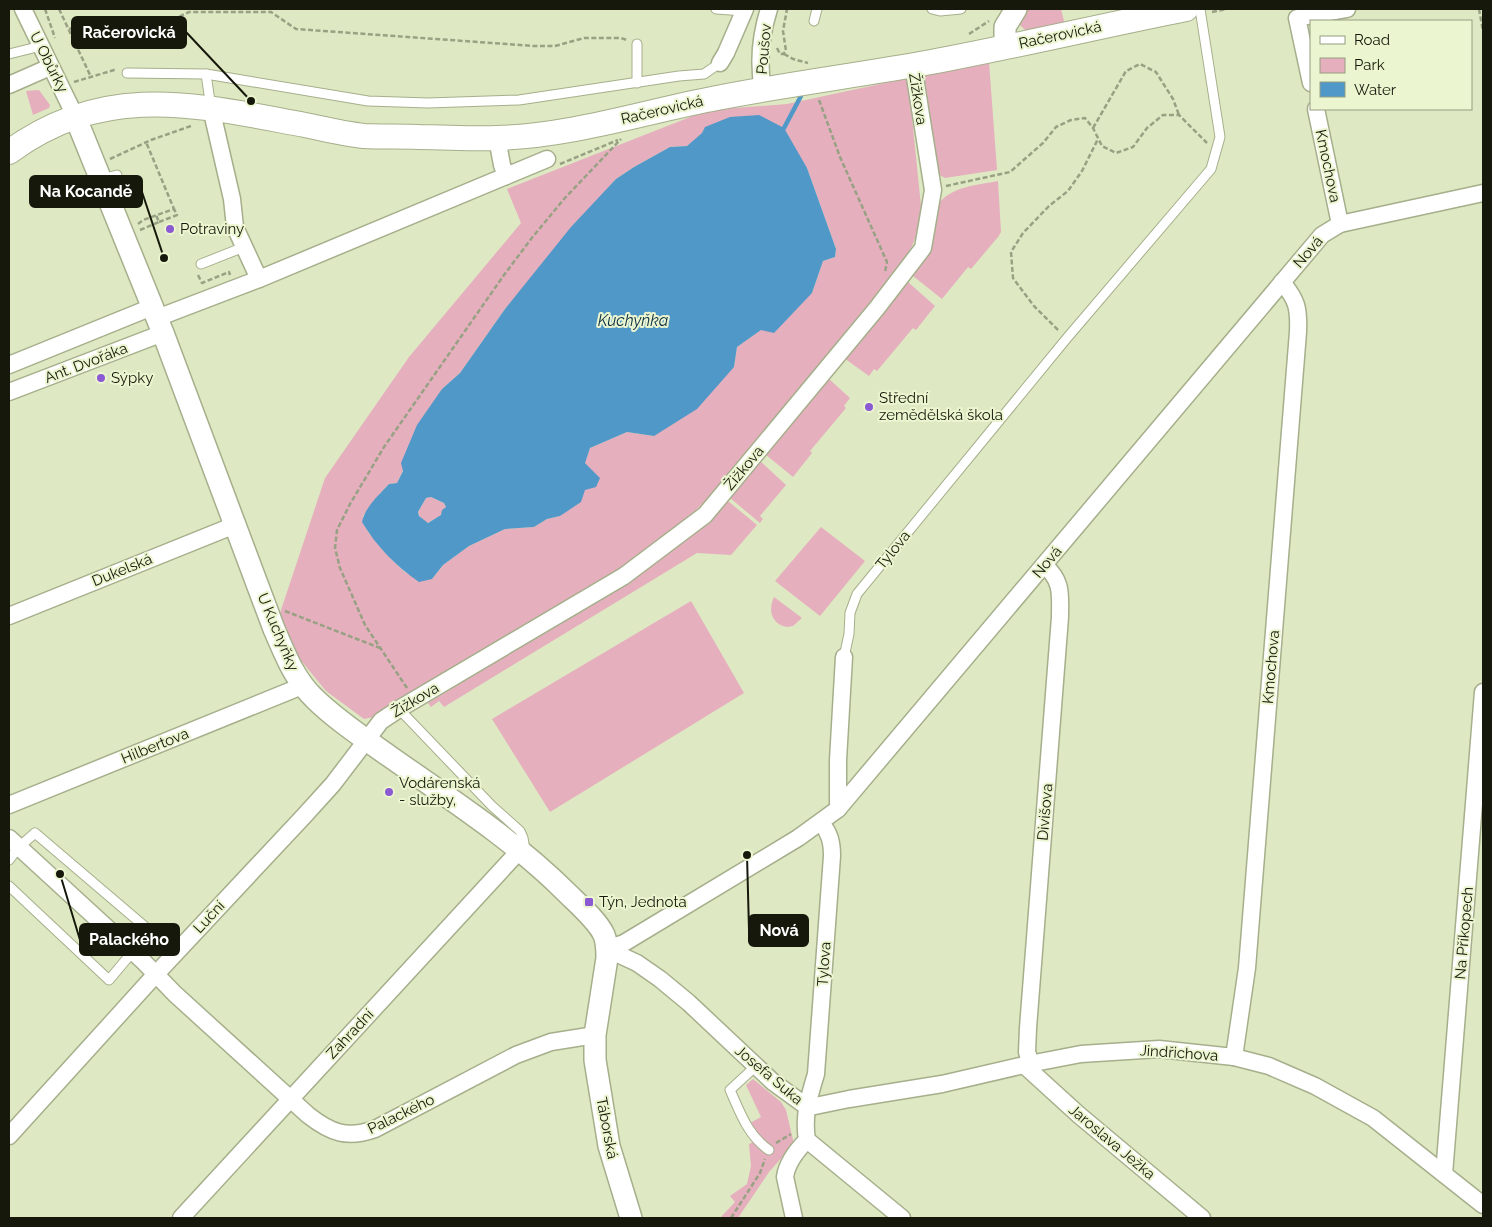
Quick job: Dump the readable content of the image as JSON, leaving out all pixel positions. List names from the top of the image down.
{
  "streets": {
    "main road": ["Račerovická"],
    "street": [
      "Poušov",
      "U Obůrky",
      "Žižkova",
      "Kmochova",
      "Nová",
      "Ant. Dvořáka",
      "Tylova",
      "Dukelská",
      "U Kuchyňky",
      "Hilbertova",
      "Divišova",
      "Luční",
      "Na Příkopech",
      "Zahradní",
      "Jindřichova",
      "Josefa Suka",
      "Palackého",
      "Táborská",
      "Jaroslava Ježka"
    ]
  },
  "crossings": [
    ["Račerovická", "Poušov"],
    ["Račerovická", "U Obůrky"],
    ["Račerovická", "Žižkova"],
    ["Račerovická", "U Kuchyňky"],
    ["U Obůrky", "U Kuchyňky"],
    ["Žižkova", "U Kuchyňky"],
    ["Žižkova", "Luční"],
    ["Kmochova", "Nová"],
    ["Kmochova", "Jindřichova"],
    ["Nová", "Tylova"],
    ["Nová", "U Kuchyňky"],
    ["Nová", "Divišova"],
    ["Nová", "Josefa Suka"],
    ["Ant. Dvořáka", "U Kuchyňky"],
    ["Tylova", "Jindřichova"],
    ["Tylova", "Josefa Suka"],
    ["Dukelská", "U Kuchyňky"],
    ["U Kuchyňky", "Hilbertova"],
    ["U Kuchyňky", "Luční"],
    ["U Kuchyňky", "Zahradní"],
    ["U Kuchyňky", "Josefa Suka"],
    ["U Kuchyňky", "Palackého"],
    ["U Kuchyňky", "Táborská"],
    ["Divišova", "Jindřichova"],
    ["Divišova", "Jaroslava Ježka"],
    ["Luční", "Palackého"],
    ["Na Příkopech", "Jindřichova"],
    ["Zahradní", "Palackého"],
    ["Jindřichova", "Josefa Suka"],
    ["Jindřichova", "Jaroslava Ježka"],
    ["Palackého", "Táborská"]
  ],
  "water": ["Kuchyňka"],
  "places": {
    "other": [
      "Račerovická",
      "Potraviny",
      "Na Kocandě",
      "Sýpky",
      "Střední zemědělská škola",
      "Vodárenská - služby,",
      "Nová",
      "Palackého"
    ],
    "transit": ["Týn, Jednota"]
  },
  "legend": ["Road", "Park", "Water"]
}
